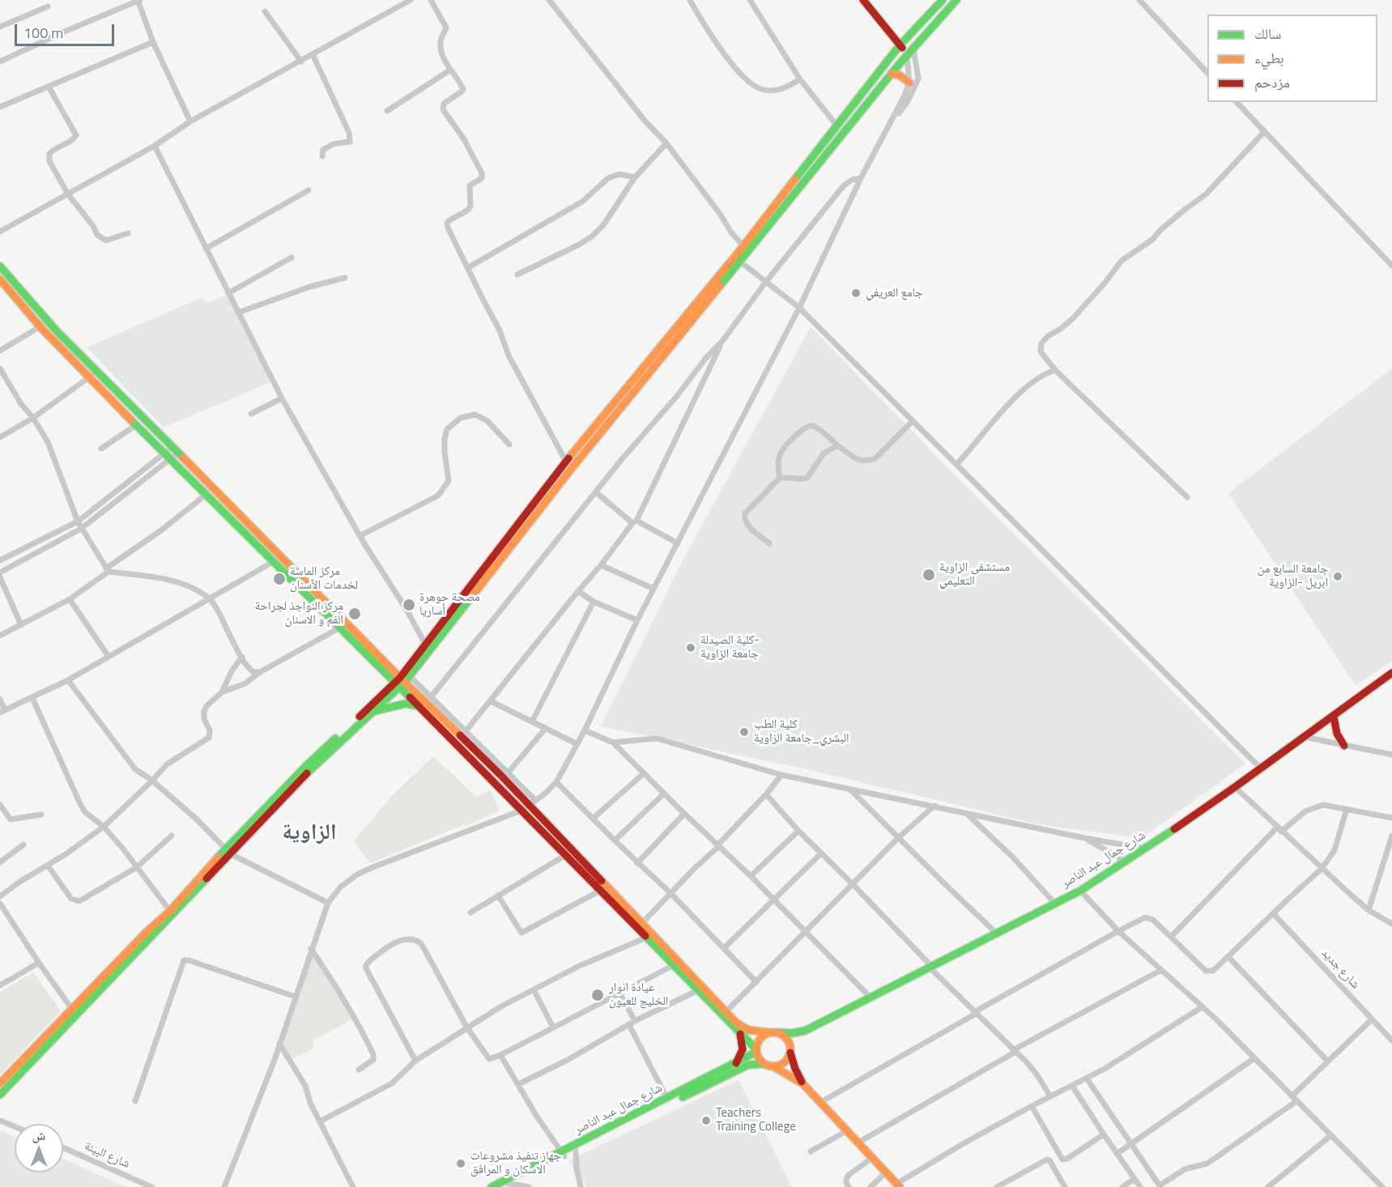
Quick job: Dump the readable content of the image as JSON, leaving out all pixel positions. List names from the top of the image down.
{
  "streets": {
    "main road": ["شارع جمال عبد الناصر"],
    "street": ["شارع جديد", "شارع البيئة"]
  },
  "districts": ["الزاوية"],
  "places": [
    "جامع العريفي",
    "مستشفى الزاوية التعليمي",
    "جامعة السابع من ابريل -الزاوية",
    "مركز الماسة لخدمات الأسنان",
    "مصحة جوهرة أساريا",
    "مركز النواجذ لجراحة الفم و الاسنان",
    "كلية الصيدلة- جامعة الزاوية",
    "كلية الطب البشري_جامعة الزاوية",
    "عيادة انوار الخليج للعيون",
    "Teachers Training College",
    "جهاز تنفيذ مشروعات الاسكان و المرافق"
  ],
  "legend": ["سالك", "بطيء", "مزدحم"],
  "scale_bar": "100 m",
  "north": "top"
}
